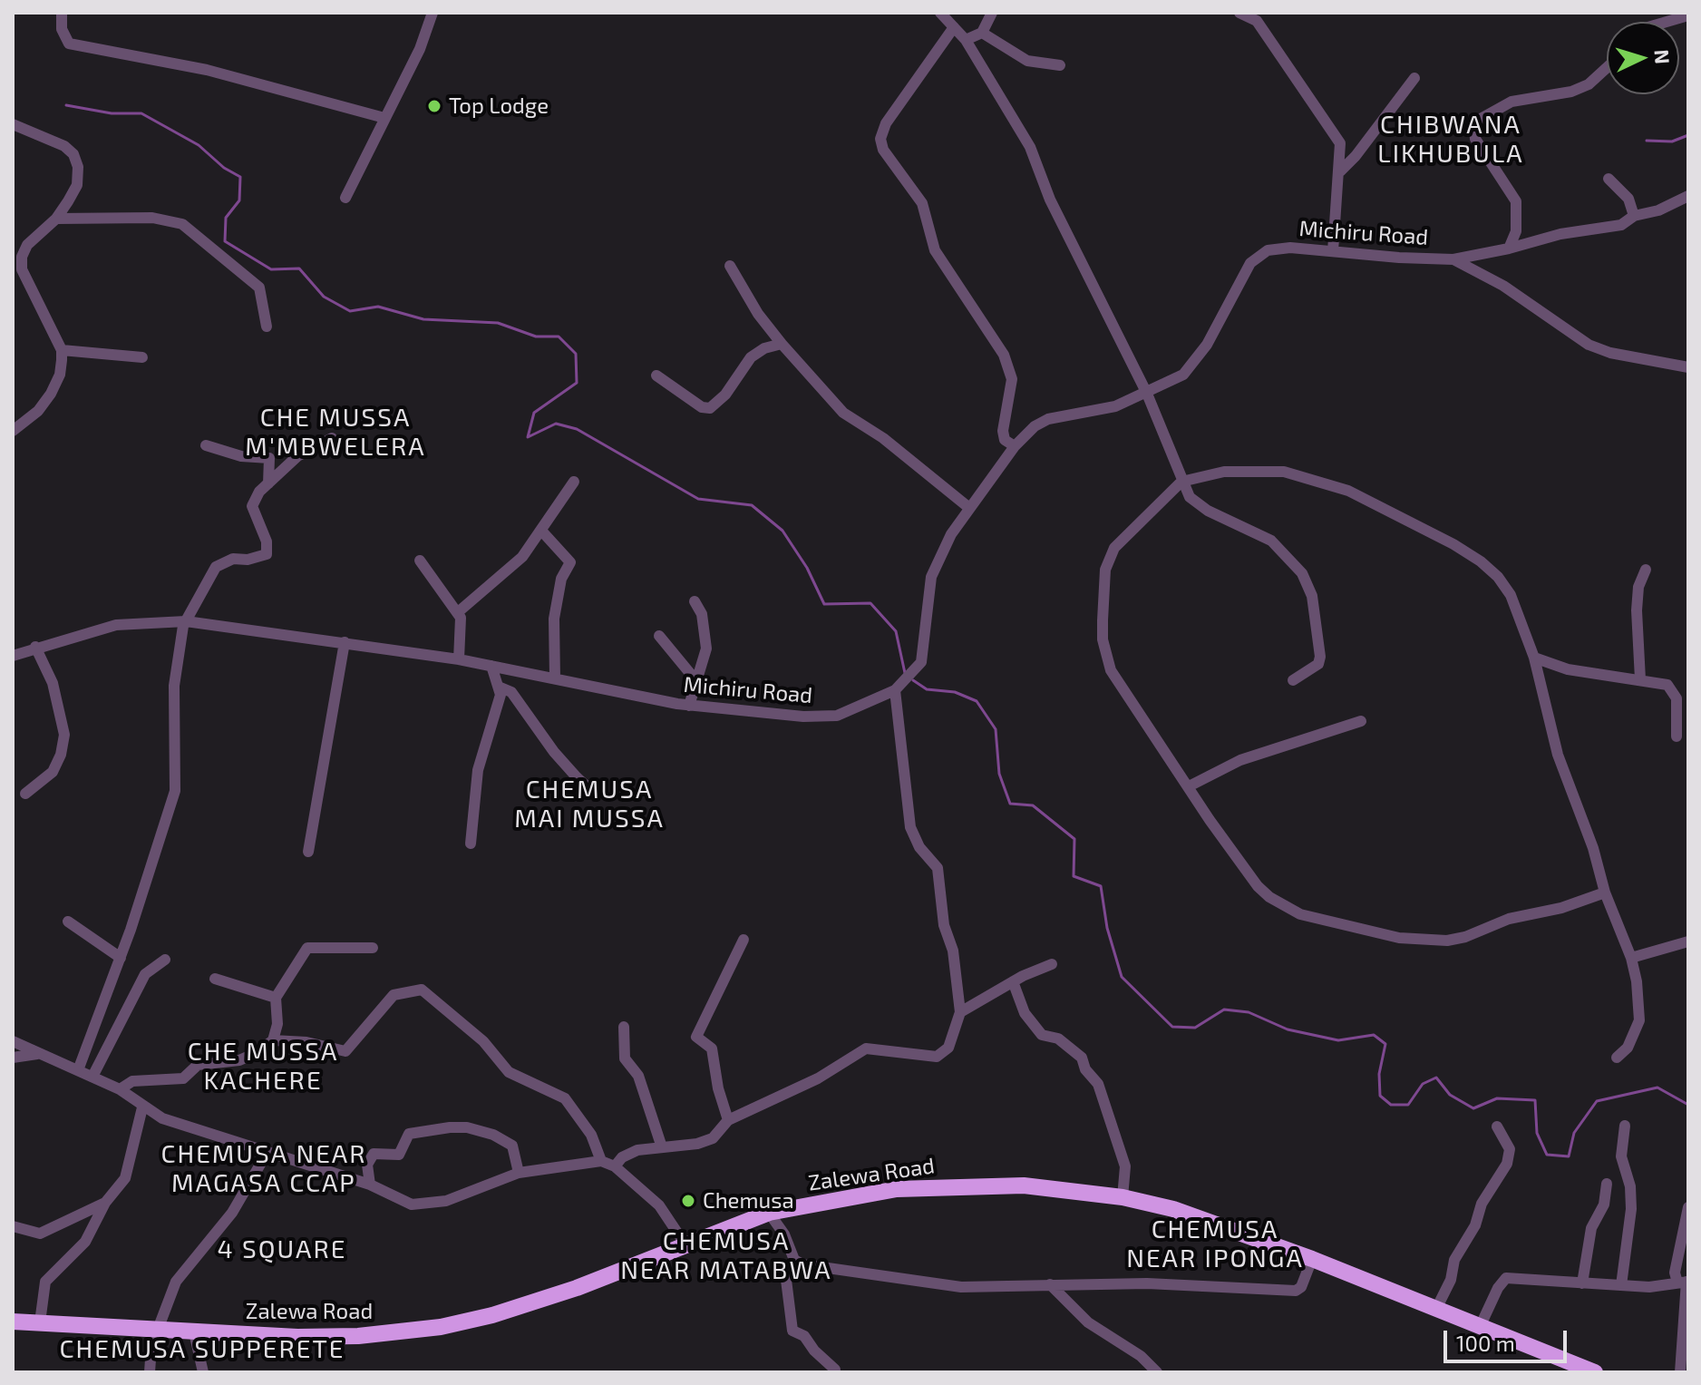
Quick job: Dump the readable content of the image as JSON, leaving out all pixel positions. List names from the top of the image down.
{
  "streets": {
    "highway": ["Zalewa Road"],
    "street": ["Michiru Road"]
  },
  "districts": [
    "CHIBWANA LIKHUBULA",
    "CHE MUSSA M'MBWELERA",
    "CHEMUSA MAI MUSSA",
    "CHE MUSSA KACHERE",
    "CHEMUSA NEAR MAGASA CCAP",
    "CHEMUSA NEAR IPONGA",
    "CHEMUSA NEAR MATABWA",
    "4 SQUARE",
    "CHEMUSA SUPPERETE"
  ],
  "places": ["Top Lodge", "Chemusa"],
  "scale_bar": "100 m",
  "north": "right"
}
